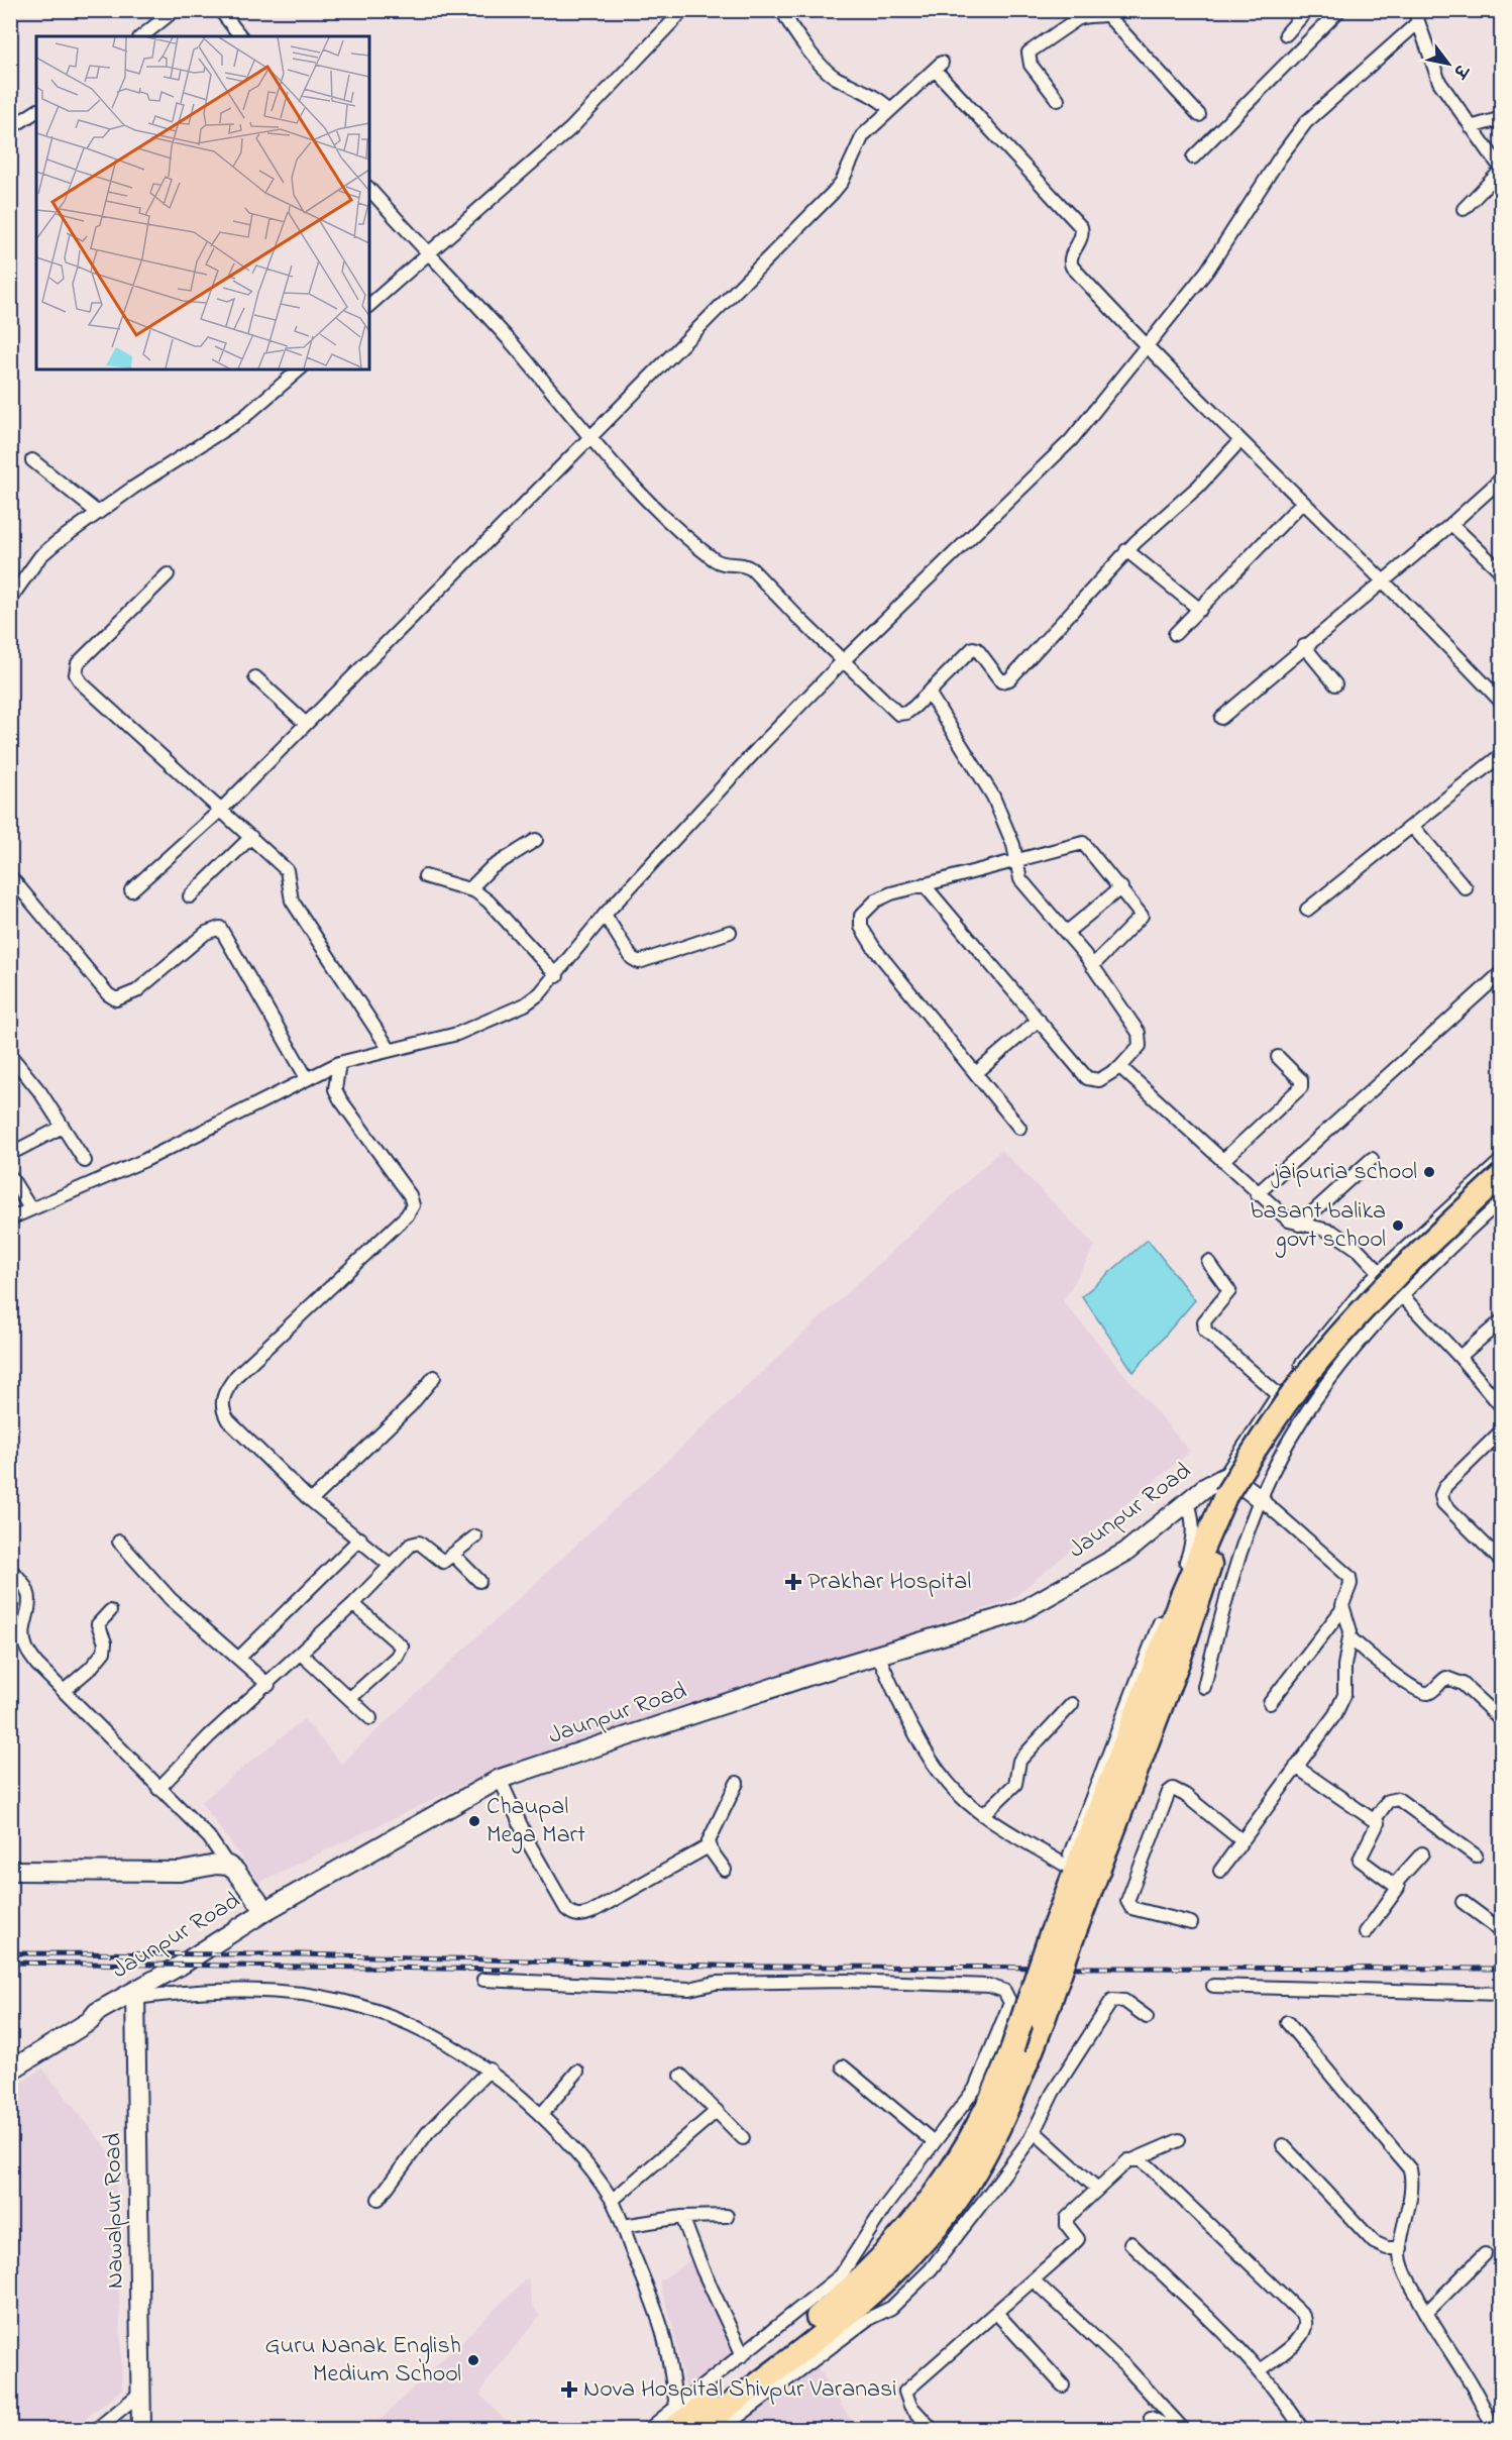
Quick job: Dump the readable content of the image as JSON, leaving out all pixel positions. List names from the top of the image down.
{
  "streets": {
    "street": ["Jaunpur Road", "Nawalpur Road"]
  },
  "crossings": [
    ["Jaunpur Road", "Nawalpur Road"]
  ],
  "places": {
    "other": [
      "jaipuria school",
      "basant balika govt school",
      "Chaupal Mega Mart",
      "Guru Nanak English Medium School"
    ],
    "health": ["Prakhar Hospital", "Nova Hospital Shivpur Varanasi"]
  },
  "north": "bottom right"
}
